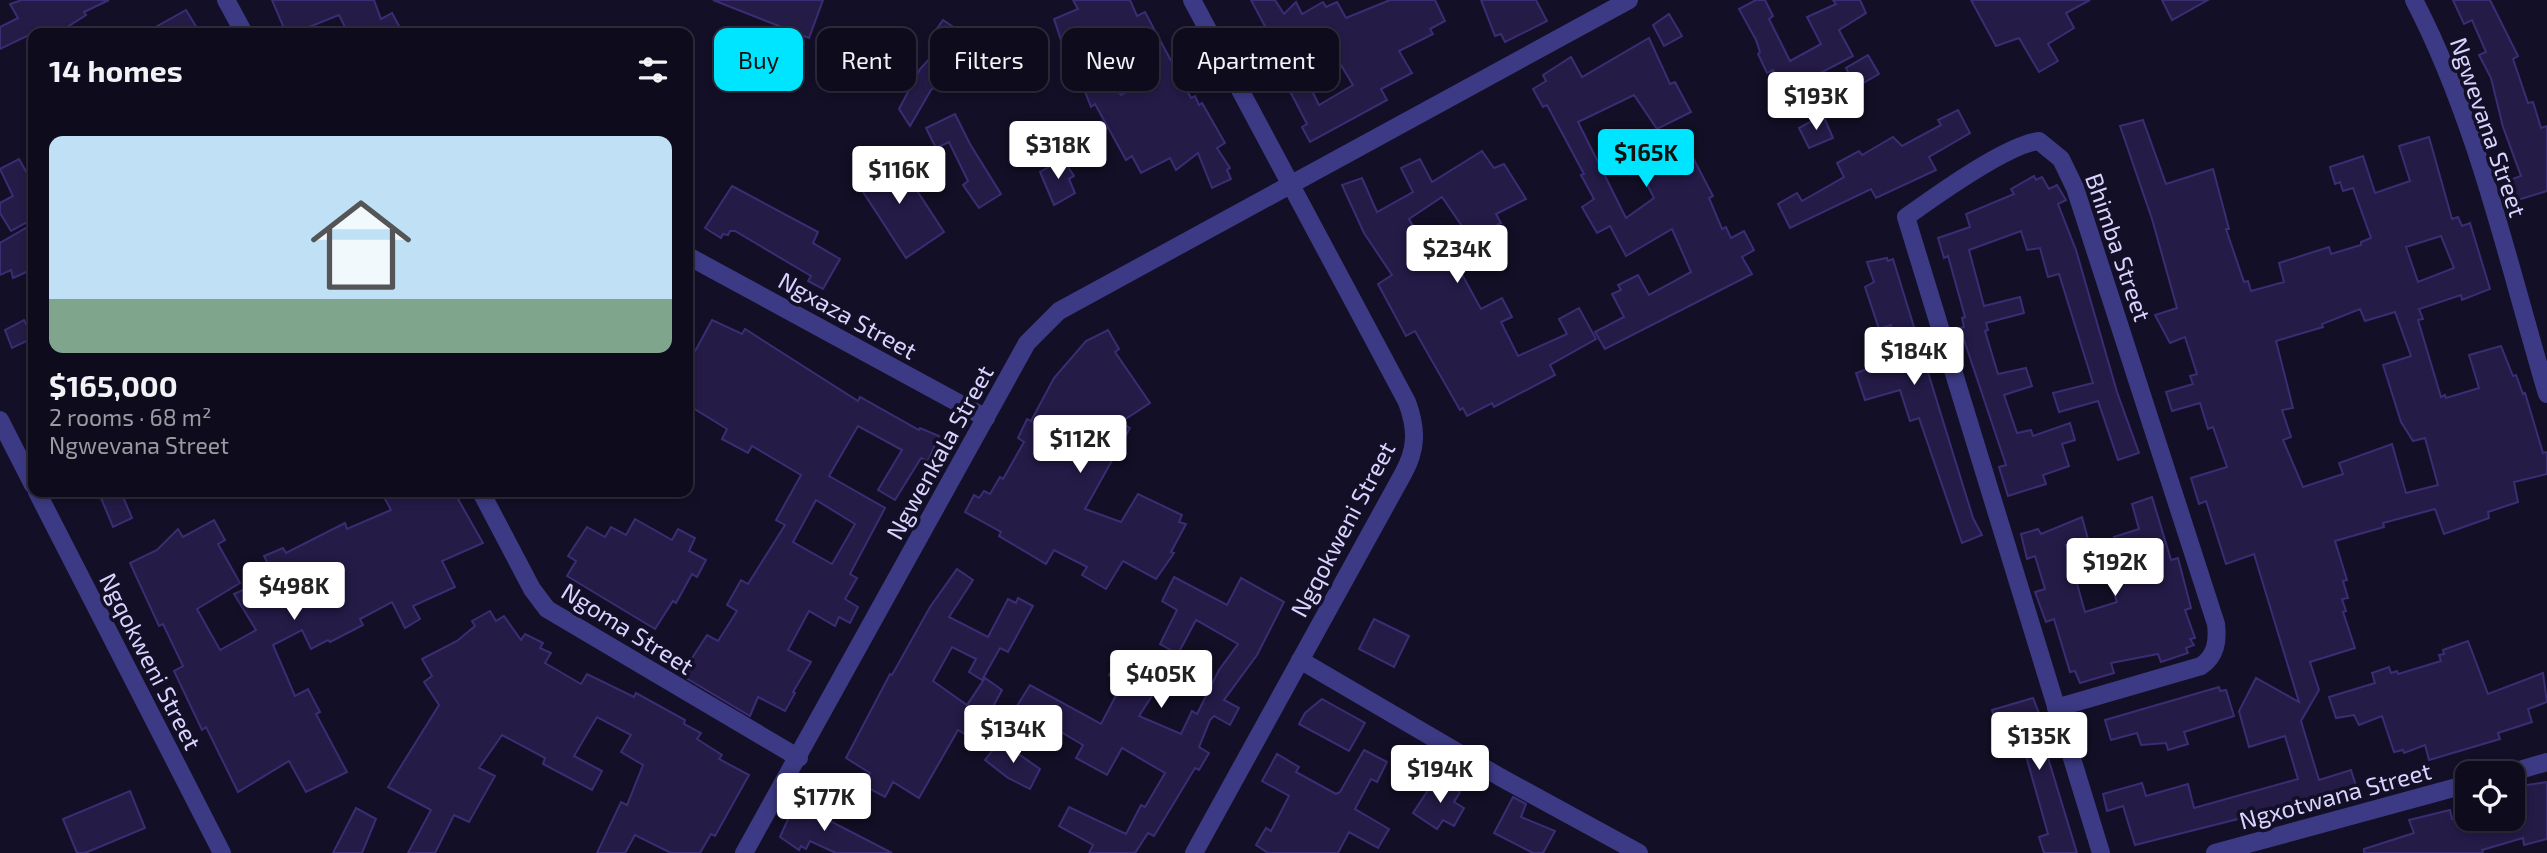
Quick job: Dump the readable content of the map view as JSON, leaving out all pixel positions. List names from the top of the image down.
{
  "streets": {
    "street": [
      "Ngwevana Street",
      "Bhimba Street",
      "Ngxaza Street",
      "Ngwenkala Street",
      "Ngqokweni Street",
      "Ngoma Street",
      "Ngxotwana Street"
    ]
  },
  "crossings": [
    ["Ngxaza Street", "Ngwenkala Street"],
    ["Ngwenkala Street", "Ngqokweni Street"],
    ["Ngwenkala Street", "Ngoma Street"]
  ],
  "page": {
    "chip": [
      "Buy",
      "Rent",
      "Filters",
      "New",
      "Apartment"
    ],
    "heading": "14 homes",
    "price": [
      "$193K",
      "$318K",
      "$165K",
      "$116K",
      "$234K",
      "$184K",
      "$112K",
      "$192K",
      "$498K",
      "$405K",
      "$134K",
      "$135K",
      "$194K",
      "$177K"
    ],
    "list": [
      {
        "name": "$165,000",
        "note": "2 rooms · 68 m² · Ngwevana Street"
      }
    ]
  }
}
